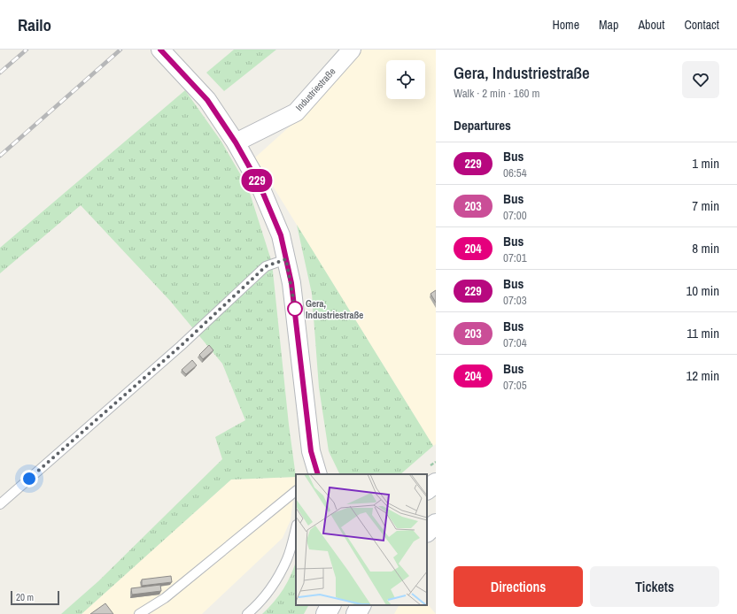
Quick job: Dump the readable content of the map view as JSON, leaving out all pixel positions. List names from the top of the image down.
{
  "streets": {
    "street": ["Industriestraße"]
  },
  "places": ["Gera, Industriestraße"],
  "lines": ["bus line 229"],
  "scale_bar": "20 m",
  "page": {
    "header": "Railo",
    "nav": [
      "Home",
      "Map",
      "About",
      "Contact"
    ],
    "on_map": "229",
    "heading": [
      ["Gera, Industriestraße", "Walk · 2 min · 160 m"],
      "Departures"
    ],
    "list": [
      {
        "mark": "229",
        "name": "Bus",
        "note": "06:54",
        "value": "1 min"
      },
      {
        "mark": "203",
        "name": "Bus",
        "note": "07:00",
        "value": "7 min"
      },
      {
        "mark": "204",
        "name": "Bus",
        "note": "07:01",
        "value": "8 min"
      },
      {
        "mark": "229",
        "name": "Bus",
        "note": "07:03",
        "value": "10 min"
      },
      {
        "mark": "203",
        "name": "Bus",
        "note": "07:04",
        "value": "11 min"
      },
      {
        "mark": "204",
        "name": "Bus",
        "note": "07:05",
        "value": "12 min"
      }
    ],
    "buttons": ["Directions", "Tickets"],
    "scale": "20 m"
  }
}
